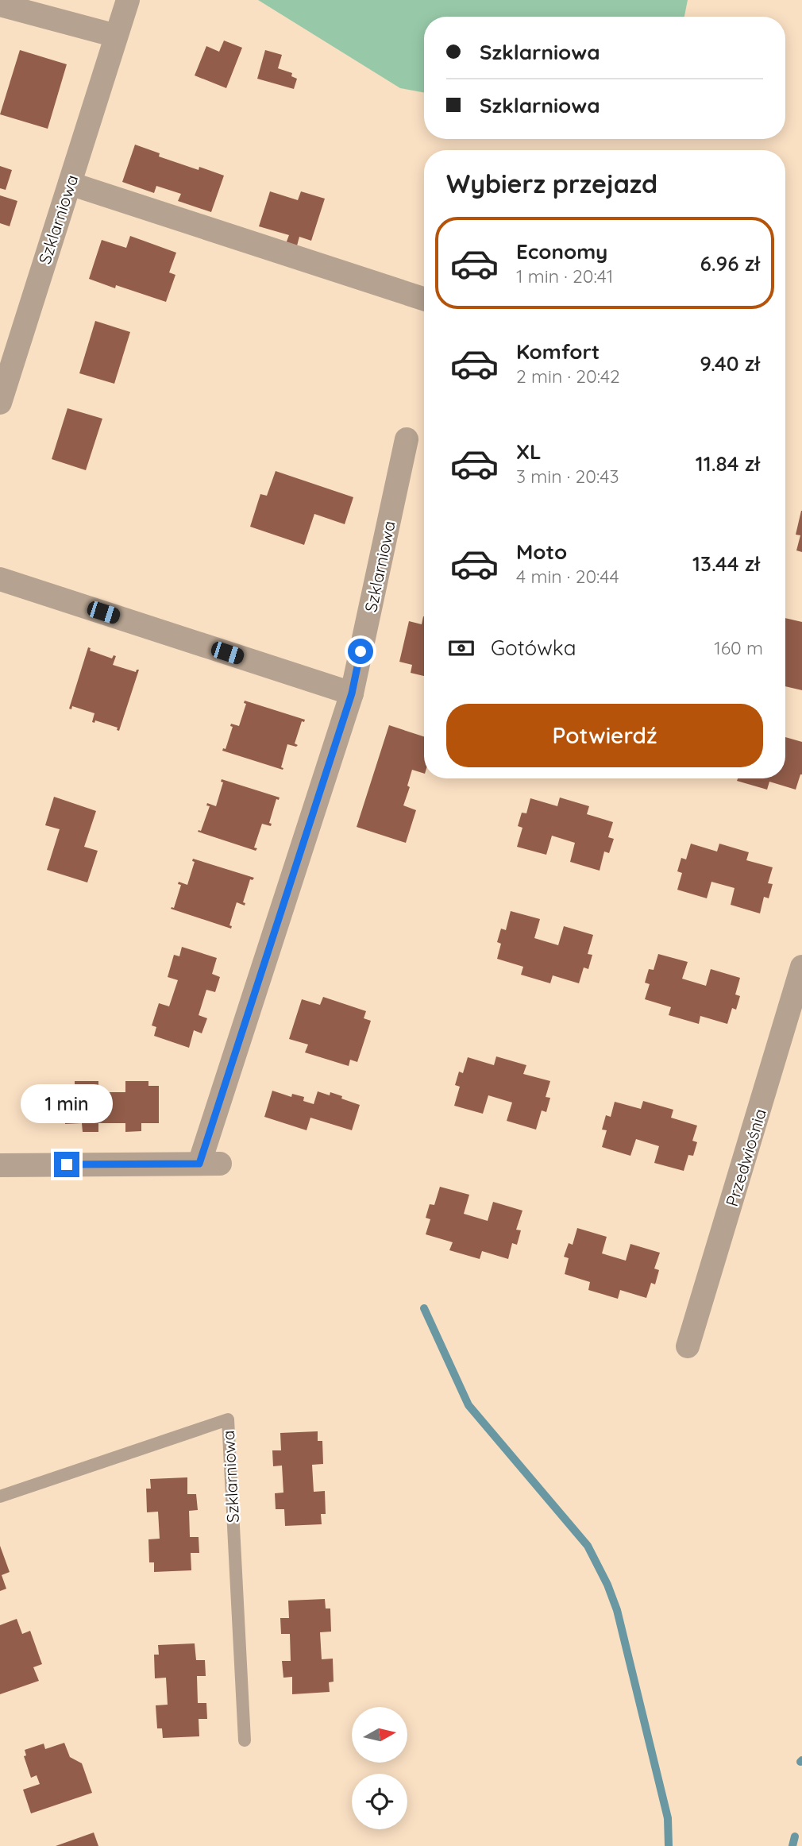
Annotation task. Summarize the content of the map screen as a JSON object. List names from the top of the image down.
{
  "streets": {
    "street": ["Szklarniowa", "Przedwiośnia"]
  },
  "north": "right",
  "page": {
    "banner": ["Szklarniowa", "Szklarniowa"],
    "heading": "Wybierz przejazd",
    "list": [
      {
        "name": "Economy",
        "note": "1 min · 20:41",
        "value": "6.96 zł"
      },
      {
        "name": "Komfort",
        "note": "2 min · 20:42",
        "value": "9.40 zł"
      },
      {
        "name": "XL",
        "note": "3 min · 20:43",
        "value": "11.84 zł"
      },
      {
        "name": "Moto",
        "note": "4 min · 20:44",
        "value": "13.44 zł"
      }
    ],
    "pay": ["Gotówka", "160 m"],
    "buttons": "Potwierdź",
    "bubble": "1 min"
  }
}
